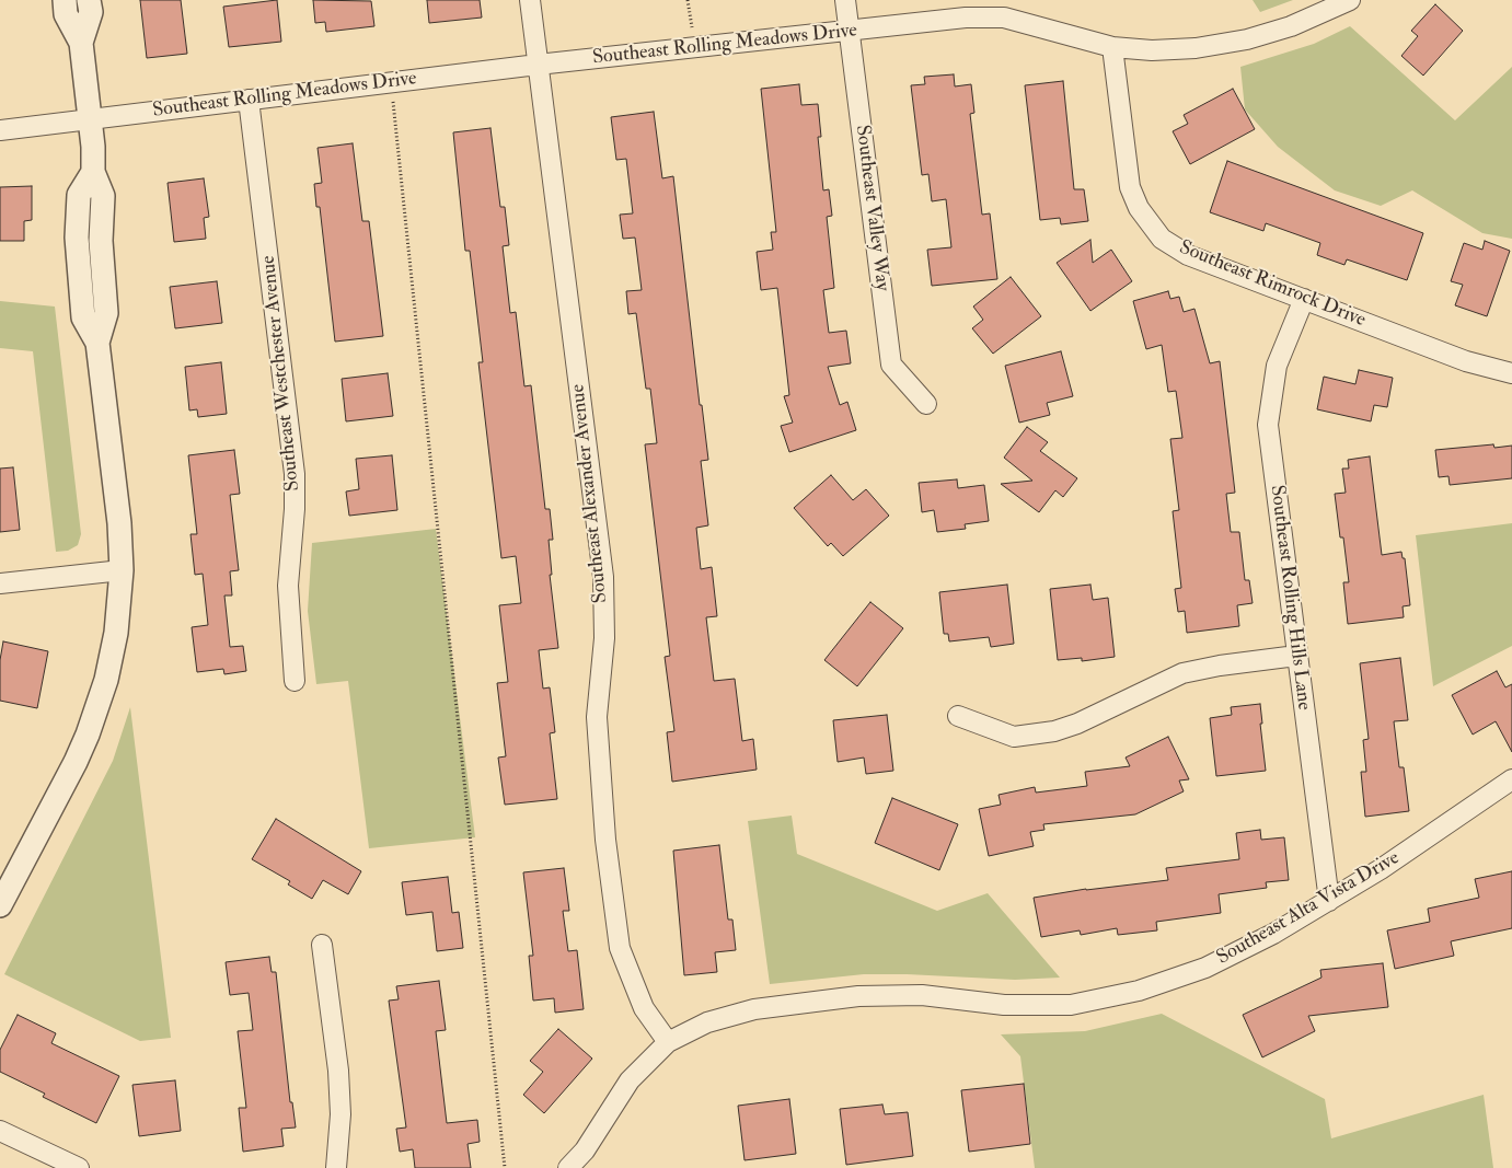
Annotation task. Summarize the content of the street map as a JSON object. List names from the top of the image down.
{
  "streets": {
    "street": [
      "Southeast Rolling Meadows Drive",
      "Southeast Valley Way",
      "Southeast Rimrock Drive",
      "Southeast Westchester Avenue",
      "Southeast Alexander Avenue",
      "Southeast Rolling Hills Lane",
      "Southeast Alta Vista Drive"
    ]
  },
  "crossings": [
    ["Southeast Rolling Meadows Drive", "Southeast Valley Way"],
    ["Southeast Rolling Meadows Drive", "Southeast Rimrock Drive"],
    ["Southeast Rolling Meadows Drive", "Southeast Westchester Avenue"],
    ["Southeast Rolling Meadows Drive", "Southeast Alexander Avenue"],
    ["Southeast Rimrock Drive", "Southeast Rolling Hills Lane"],
    ["Southeast Alexander Avenue", "Southeast Alta Vista Drive"],
    ["Southeast Rolling Hills Lane", "Southeast Alta Vista Drive"]
  ]
}
